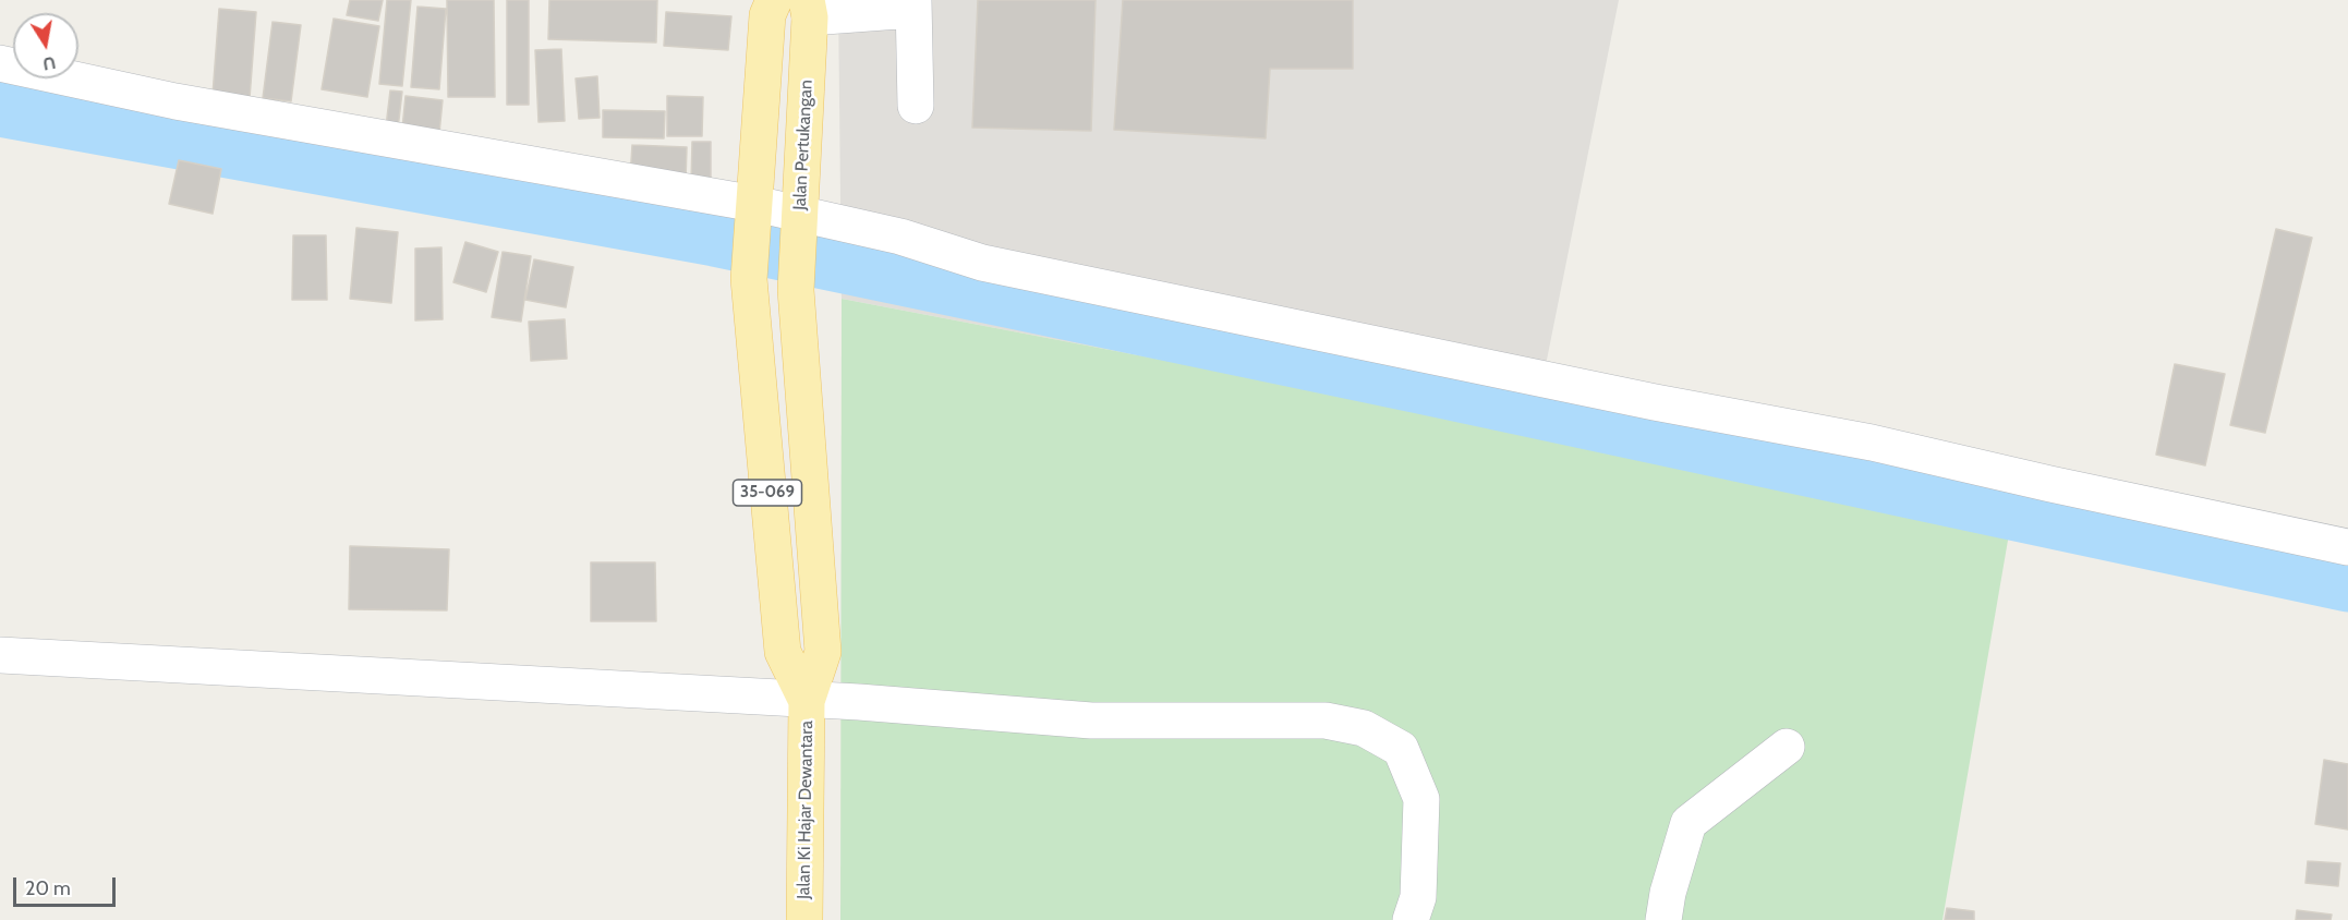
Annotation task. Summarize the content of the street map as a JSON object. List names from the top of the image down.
{
  "streets": {
    "main road": ["Jalan Pertukangan", "35-069", "Jalan Ki Hajar Dewantara"]
  },
  "crossings": [
    ["Jalan Pertukangan", "Jalan Ki Hajar Dewantara"],
    ["35-069", "Jalan Ki Hajar Dewantara"]
  ],
  "scale_bar": "20 m",
  "north": "bottom"
}
